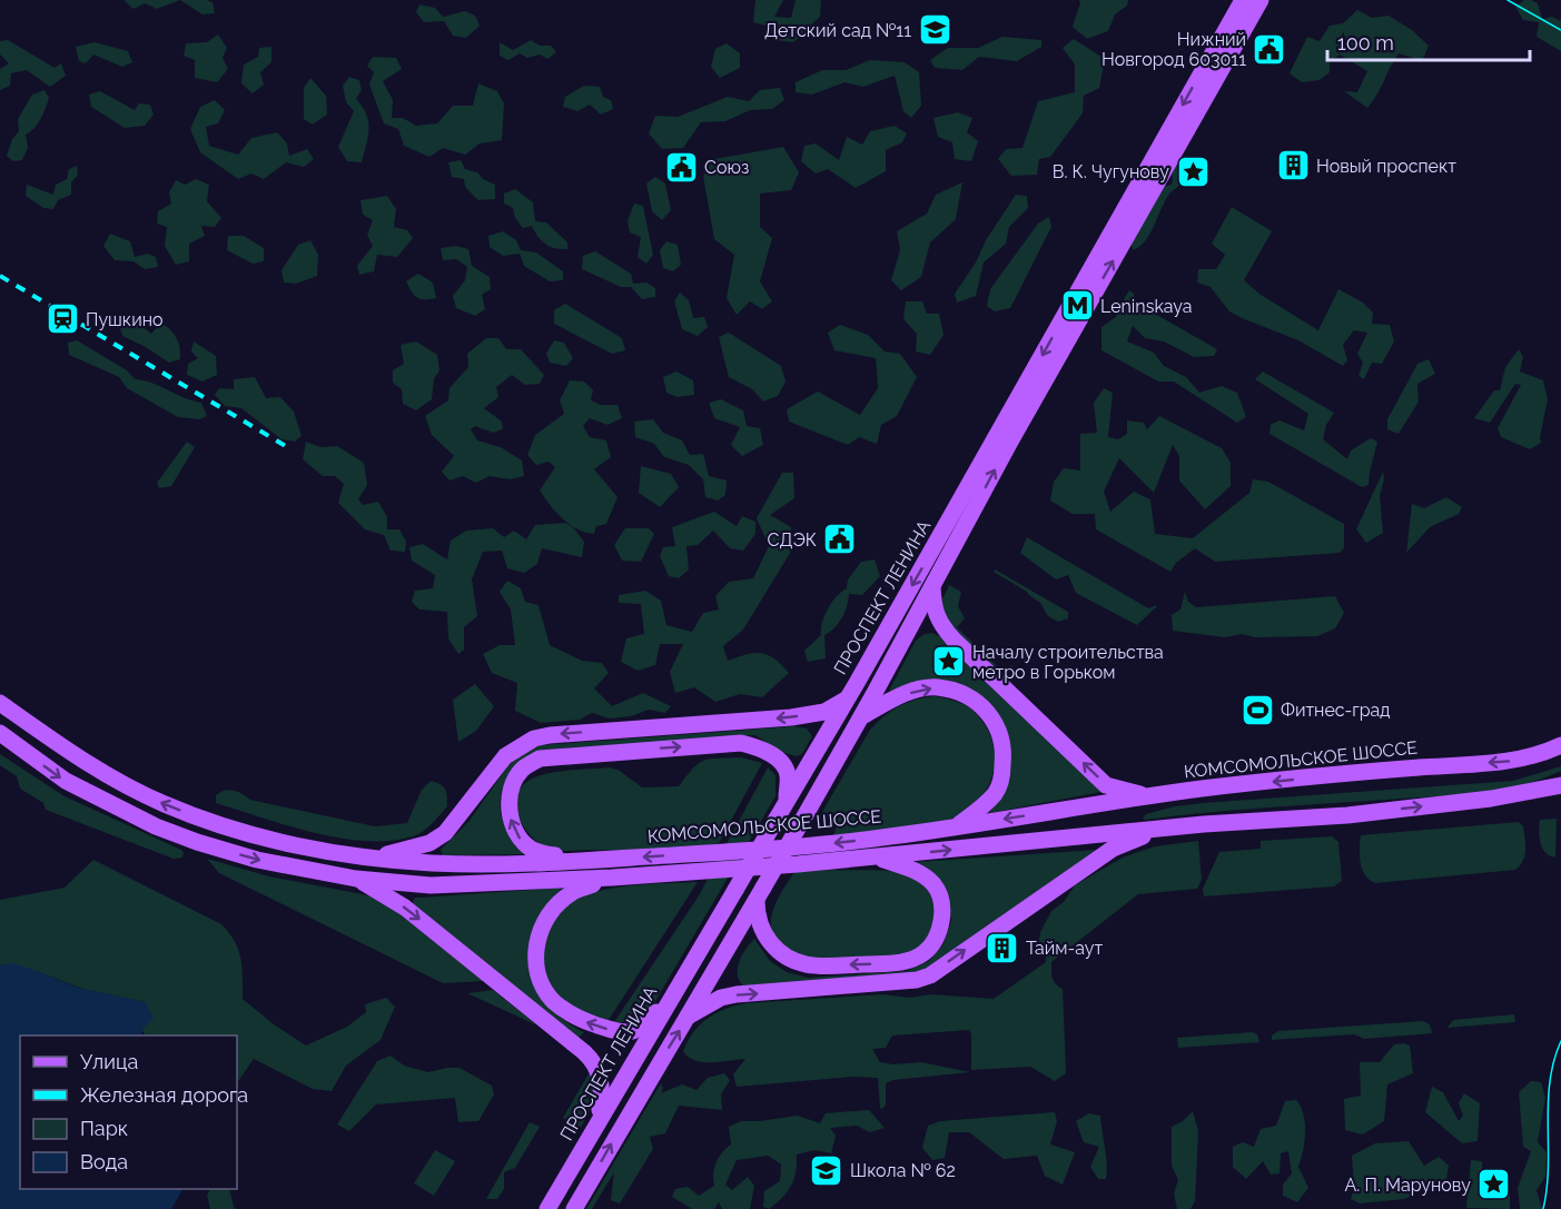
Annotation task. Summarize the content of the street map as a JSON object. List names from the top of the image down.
{
  "streets": {
    "main road": ["ПРОСПЕКТ ЛЕНИНА", "КОМСОМОЛЬСКОЕ ШОССЕ"]
  },
  "places": {
    "school or university": ["Детский сад №11", "Школа № 62"],
    "public building": ["Нижний Новгород 603011", "Союз", "СДЭК"],
    "building": ["Новый проспект", "Тайм-аут"],
    "place": ["В. К. Чугунову", "Началу строительства метро в Горьком", "А. П. Марунову"],
    "metro station": ["Leninskaya"],
    "station": ["Пушкино"],
    "sports": ["Фитнес-град"]
  },
  "legend": [
    "Улица",
    "Железная дорога",
    "Парк",
    "Вода"
  ],
  "scale_bar": "100 m"
}
